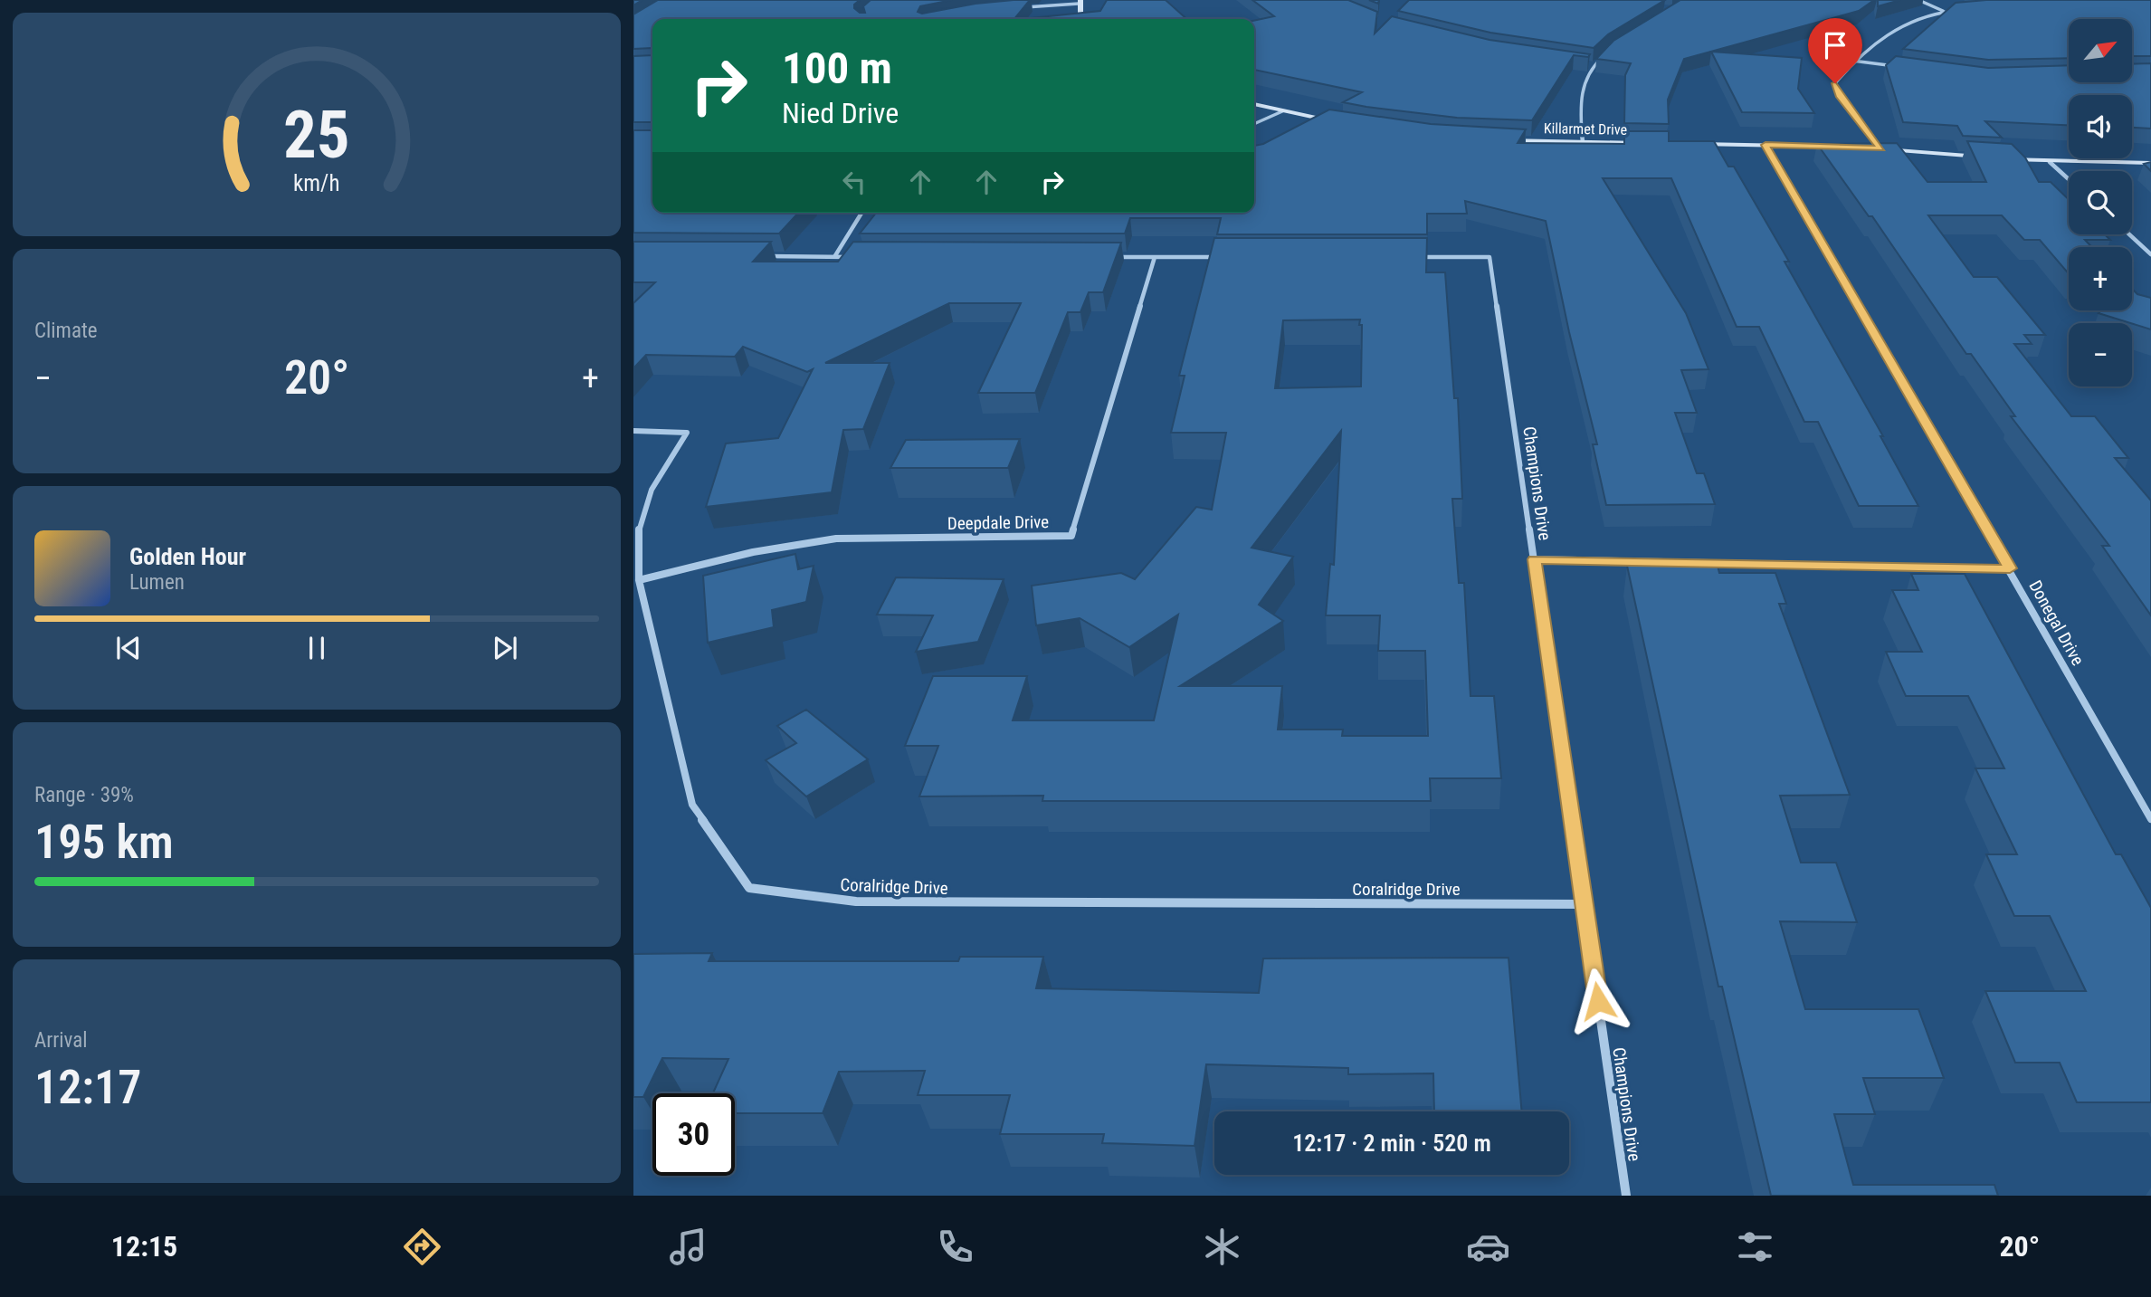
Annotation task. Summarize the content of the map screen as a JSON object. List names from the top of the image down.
{
  "streets": {
    "street": [
      "Killarmet Drive",
      "Champions Drive",
      "Deepdale Drive",
      "Donegal Drive",
      "Coralridge Drive"
    ]
  },
  "crossings": [
    ["Champions Drive", "Coralridge Drive"],
    ["Deepdale Drive", "Coralridge Drive"]
  ],
  "north": "top right",
  "page": {
    "map_buttons": ["+", "−"],
    "turn": ["100 m", "Nied Drive"],
    "tile": [
      "Climate",
      ["Range · 39%", "195 km"],
      ["Arrival", "12:17"]
    ],
    "heat": ["−", "20°", "+"],
    "song": ["Golden Hour", "Lumen"],
    "limit": "30",
    "trip": "12:17 · 2 min · 520 m",
    "tabs": ["12:15", "20°"],
    "gauge": ["25", "km/h"]
  }
}
